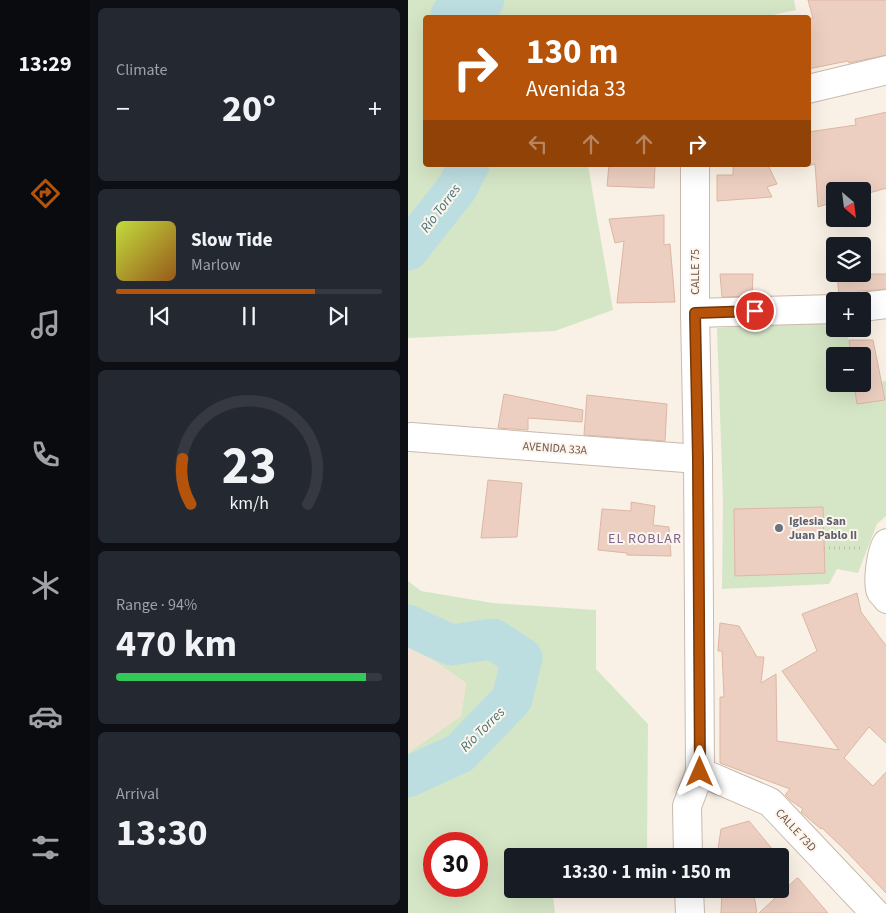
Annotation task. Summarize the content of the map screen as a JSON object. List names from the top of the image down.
{
  "streets": {
    "street": ["CALLE 75", "AVENIDA 33A", "CALLE 73D"]
  },
  "crossings": [
    ["CALLE 75", "AVENIDA 33A"],
    ["CALLE 75", "CALLE 73D"]
  ],
  "districts": ["EL ROBLAR"],
  "water": ["Río Torres"],
  "places": ["Iglesia San Juan Pablo II"],
  "north": "bottom right",
  "page": {
    "tabs": "13:29",
    "tile": [
      "Climate",
      ["Range · 94%", "470 km"],
      ["Arrival", "13:30"]
    ],
    "turn": ["130 m", "Avenida 33"],
    "heat": ["−", "20°", "+"],
    "map_buttons": ["+", "−"],
    "song": ["Slow Tide", "Marlow"],
    "limit": "30",
    "trip": "13:30 · 1 min · 150 m",
    "gauge": ["23", "km/h"]
  }
}
